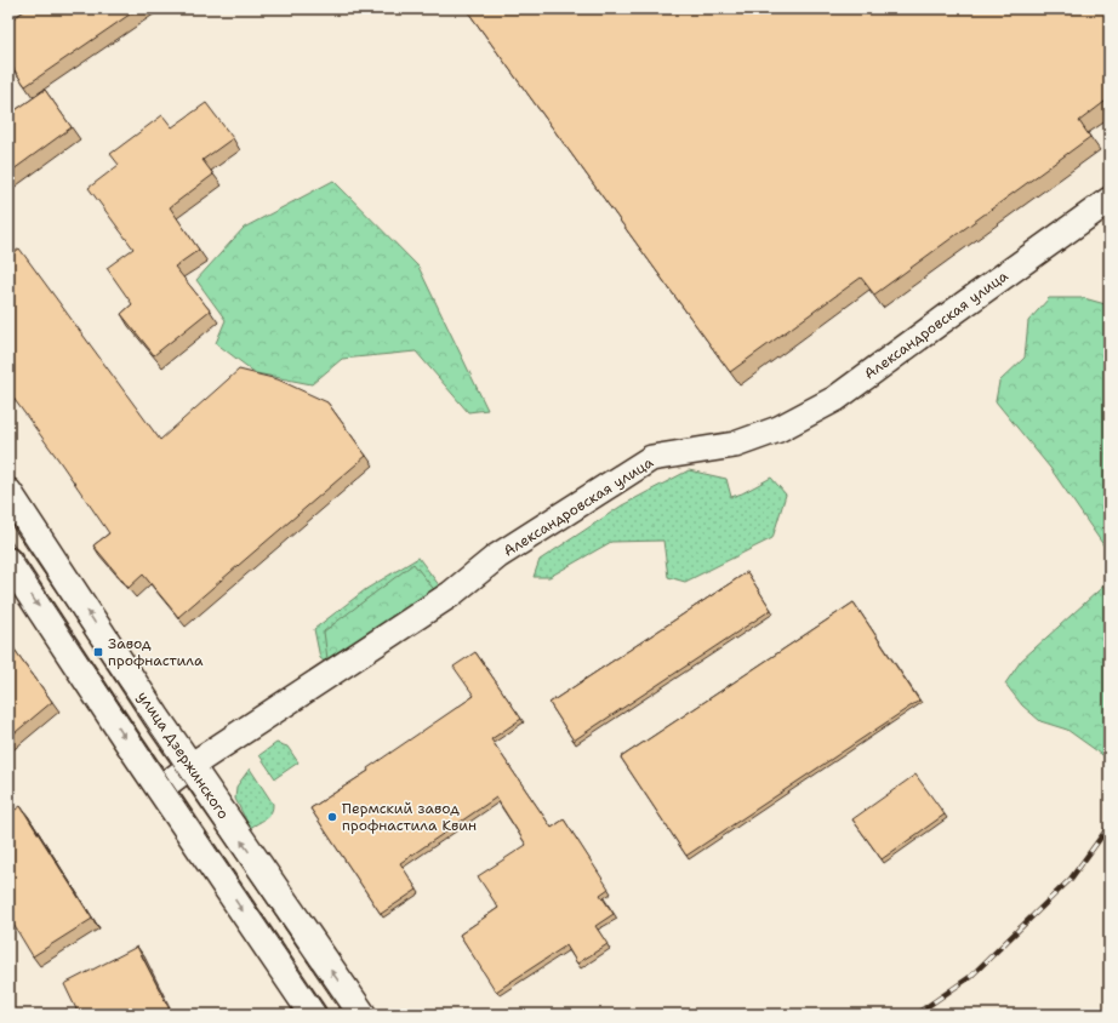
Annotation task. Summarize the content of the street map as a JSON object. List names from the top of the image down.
{
  "streets": {
    "main road": ["улица Дзержинского"],
    "street": ["Александровская улица"]
  },
  "crossings": [
    ["Александровская улица", "улица Дзержинского"]
  ],
  "places": {
    "transit": ["Завод профнастила"],
    "other": ["Пермский завод профнастила Квин"]
  }
}
